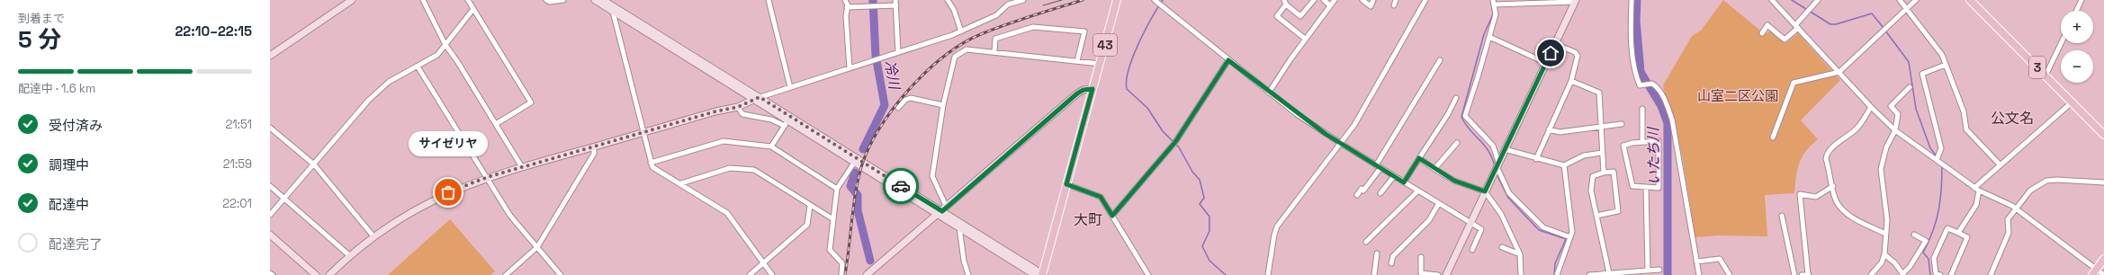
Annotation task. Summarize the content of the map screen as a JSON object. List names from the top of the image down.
{
  "streets": {
    "main road": ["43", "3"]
  },
  "districts": ["公文名", "大町"],
  "water": ["冷川", "いたち川"],
  "parks": ["山室二区公園"],
  "places": ["サイゼリヤ"],
  "page": {
    "heading": ["5 分", "到着まで", "22:10–22:15"],
    "map_buttons": ["+", "−"],
    "bar": "配達中 · 1.6 km",
    "list": [
      ["受付済み", "21:51"],
      ["調理中", "21:59"],
      ["配達中", "22:01"],
      "配達完了"
    ],
    "bubble": "サイゼリヤ"
  }
}
